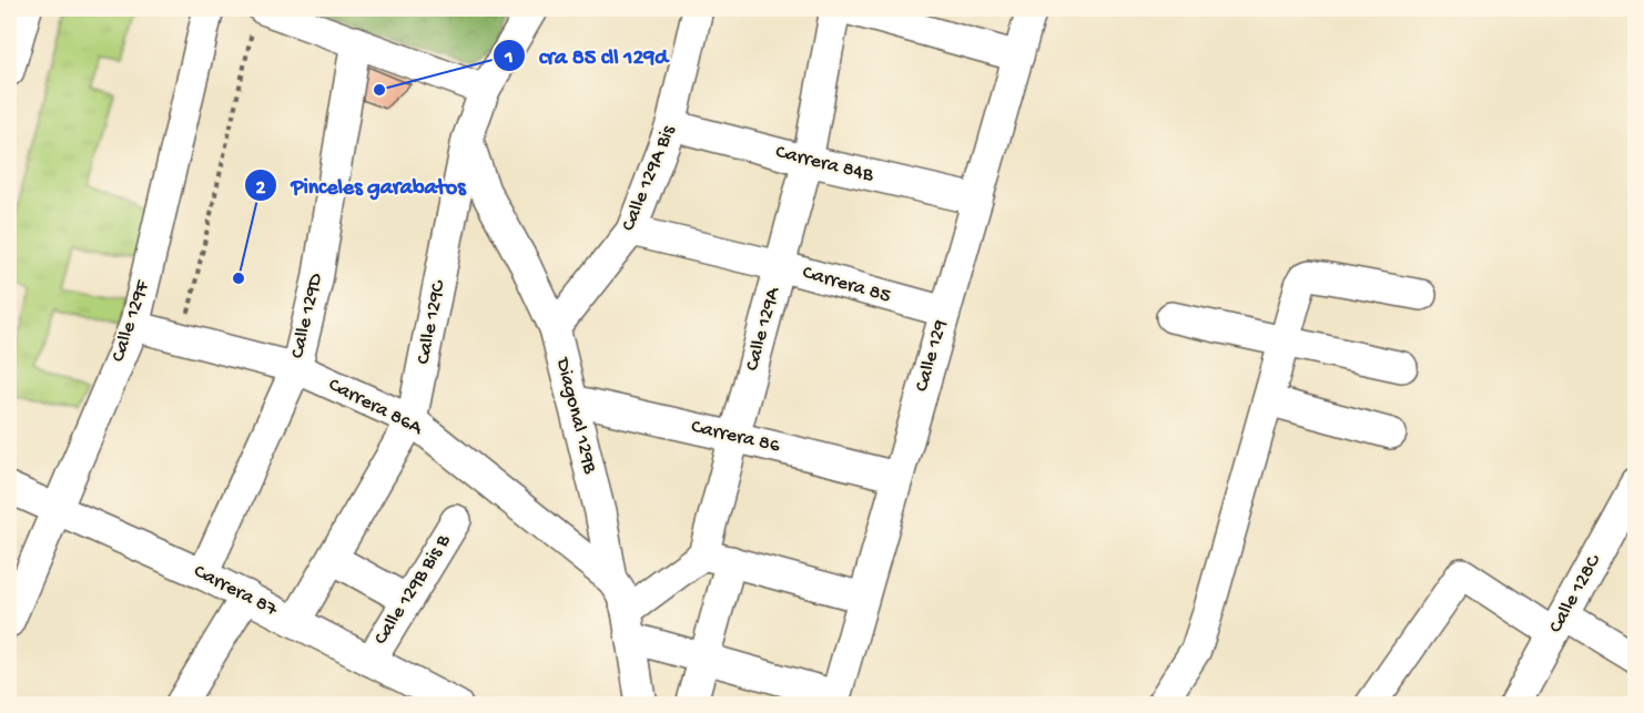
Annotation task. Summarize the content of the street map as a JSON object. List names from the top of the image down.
{
  "streets": {
    "street": [
      "Carrera 84B",
      "Calle 129A Bis",
      "Carrera 85",
      "Calle 129D",
      "Calle 129F",
      "Calle 129C",
      "Calle 129A",
      "Calle 129",
      "Carrera 86A",
      "Diagonal 129B",
      "Carrera 86",
      "Calle 129B Bis B",
      "Carrera 87",
      "Calle 128C"
    ]
  },
  "crossings": [
    ["Carrera 84B", "Calle 129A Bis"],
    ["Carrera 84B", "Calle 129A"],
    ["Carrera 84B", "Calle 129"],
    ["Calle 129A Bis", "Carrera 85"],
    ["Calle 129A Bis", "Diagonal 129B"],
    ["Carrera 85", "Calle 129A"],
    ["Carrera 85", "Calle 129"],
    ["Calle 129D", "Carrera 86A"],
    ["Calle 129D", "Carrera 87"],
    ["Calle 129F", "Carrera 86A"],
    ["Calle 129F", "Carrera 87"],
    ["Calle 129C", "Carrera 86A"],
    ["Calle 129C", "Diagonal 129B"],
    ["Calle 129C", "Carrera 87"],
    ["Calle 129A", "Carrera 86"],
    ["Calle 129", "Carrera 86"],
    ["Carrera 86A", "Diagonal 129B"],
    ["Diagonal 129B", "Carrera 86"],
    ["Calle 129B Bis B", "Carrera 87"]
  ],
  "places": ["cra 85 cll 129d", "Pinceles garabatos"]
}
